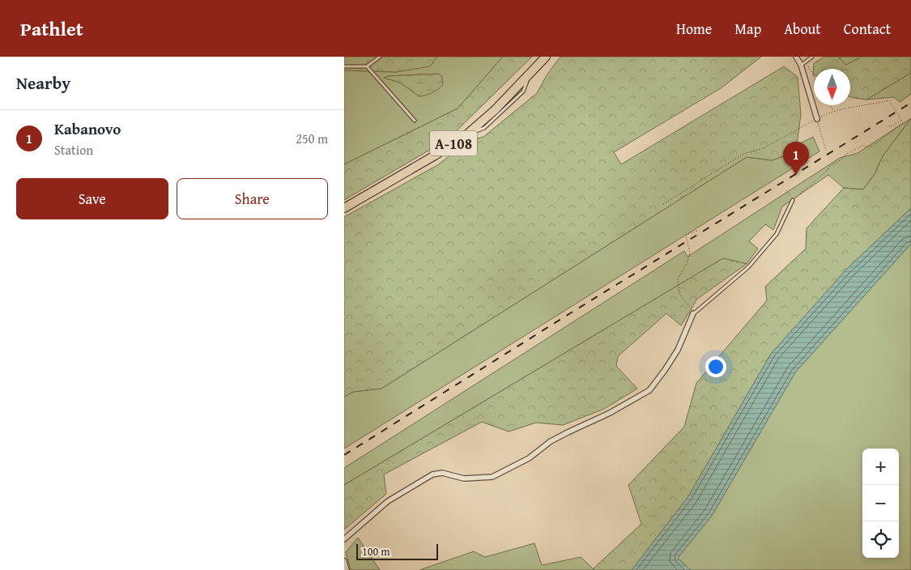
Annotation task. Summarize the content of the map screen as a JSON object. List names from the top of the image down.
{
  "streets": {
    "highway": ["А-108"]
  },
  "scale_bar": "100 m",
  "north": "bottom",
  "page": {
    "header": "Pathlet",
    "nav": [
      "Home",
      "Map",
      "About",
      "Contact"
    ],
    "heading": "Nearby",
    "list": [
      {
        "mark": "1",
        "name": "Kabanovo",
        "note": "Station",
        "value": "250 m"
      }
    ],
    "pins": "1",
    "buttons": ["Save", "Share"],
    "map_buttons": ["+", "−"],
    "scale": "100 m"
  }
}
